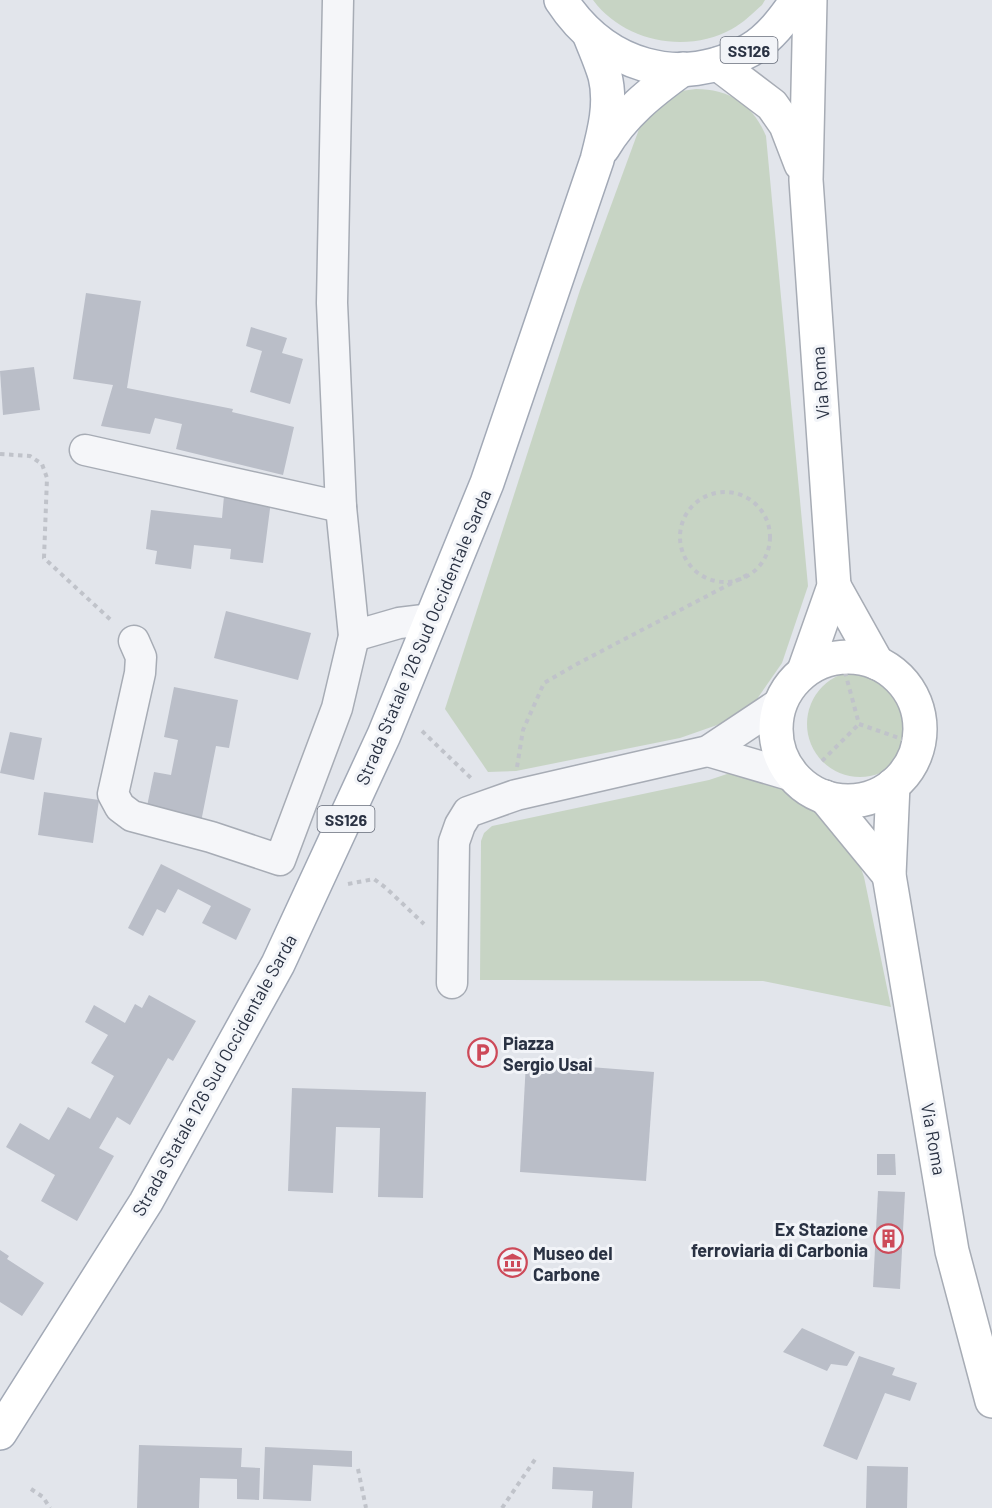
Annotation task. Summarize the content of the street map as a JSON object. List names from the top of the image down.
{
  "streets": {
    "main road": ["SS126", "Via Roma", "Strada Statale 126 Sud Occidentale Sarda"]
  },
  "crossings": [
    ["SS126", "Via Roma"],
    ["SS126", "Strada Statale 126 Sud Occidentale Sarda"]
  ],
  "places": {
    "parking": ["Piazza Sergio Usai"],
    "building": ["Ex Stazione ferroviaria di Carbonia"],
    "museum": ["Museo del Carbone"]
  }
}
